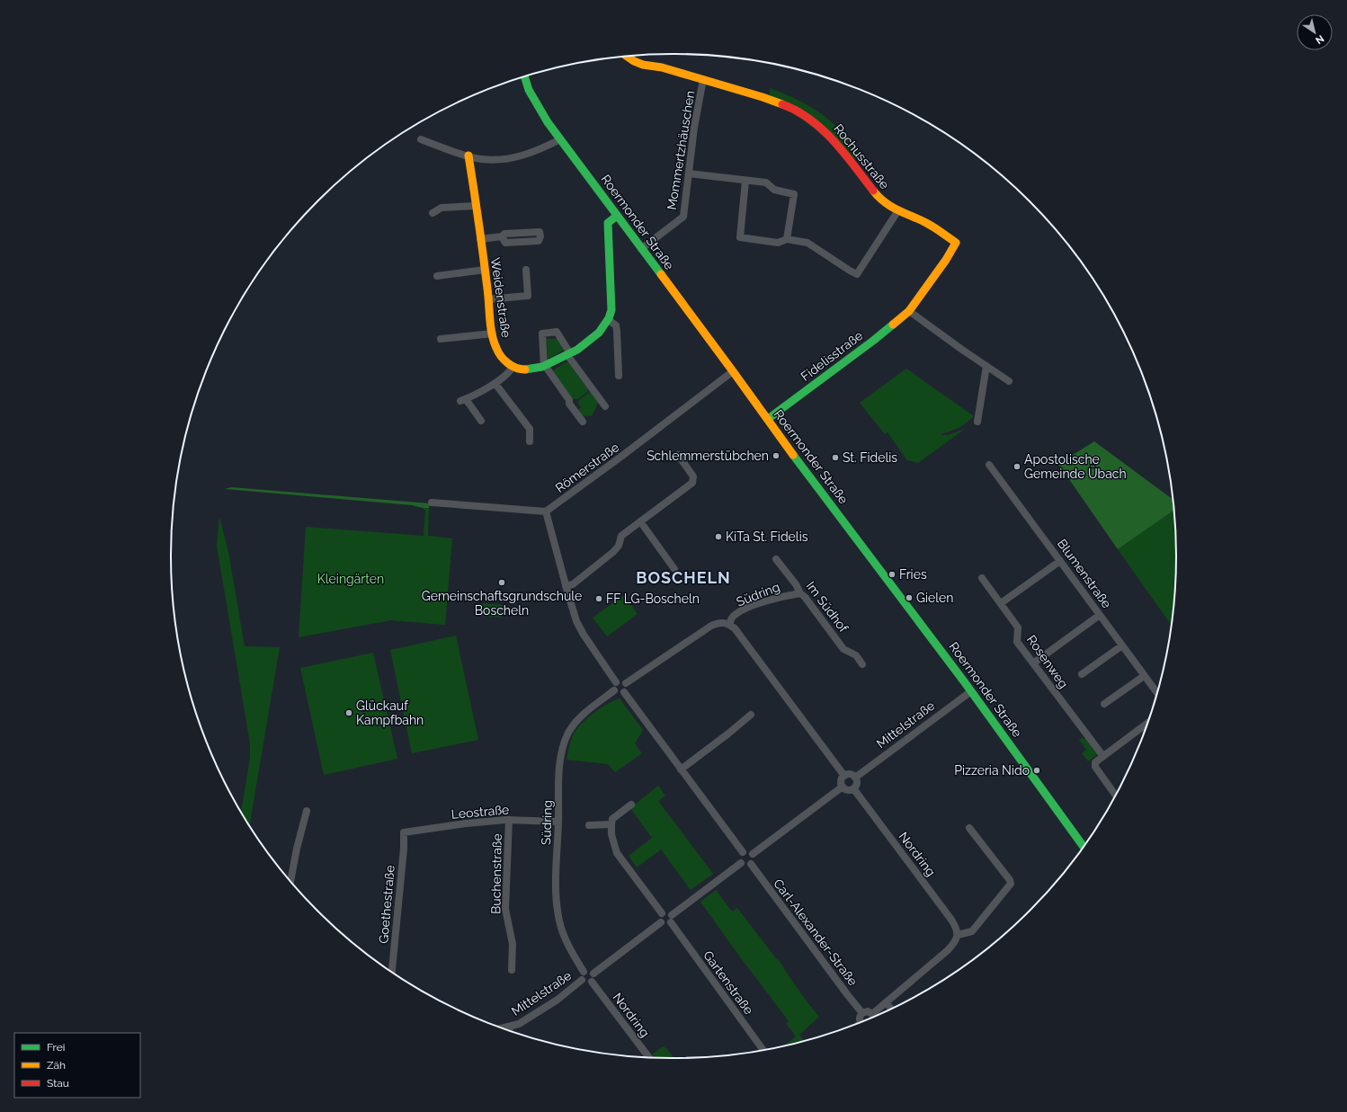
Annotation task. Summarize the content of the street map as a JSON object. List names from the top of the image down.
{
  "streets": {
    "street": [
      "Mommertzhäuschen",
      "Rochusstraße",
      "Roermonder Straße",
      "Weidenstraße",
      "Fidelisstraße",
      "Römerstraße",
      "Blumenstraße",
      "Südring",
      "Im Südhof",
      "Rosenweg",
      "Mittelstraße",
      "Leostraße",
      "Nordring",
      "Buchenstraße",
      "Goethestraße",
      "Carl-Alexander-Straße",
      "Gartenstraße"
    ]
  },
  "crossings": [
    ["Mommertzhäuschen", "Rochusstraße"],
    ["Mommertzhäuschen", "Roermonder Straße"],
    ["Rochusstraße", "Fidelisstraße"],
    ["Roermonder Straße", "Fidelisstraße"],
    ["Roermonder Straße", "Römerstraße"],
    ["Roermonder Straße", "Mittelstraße"],
    ["Südring", "Im Südhof"],
    ["Südring", "Mittelstraße"],
    ["Südring", "Leostraße"],
    ["Südring", "Nordring"],
    ["Mittelstraße", "Nordring"],
    ["Leostraße", "Buchenstraße"],
    ["Leostraße", "Goethestraße"]
  ],
  "districts": ["BOSCHELN"],
  "parks": ["Kleingärten"],
  "places": [
    "Schlemmerstübchen",
    "St. Fidelis",
    "Apostolische Gemeinde Übach",
    "KiTa St. Fidelis",
    "Fries",
    "Gemeinschaftsgrundschule Boscheln",
    "Gielen",
    "FF LG-Boscheln",
    "Glückauf Kampfbahn",
    "Pizzeria Nido"
  ],
  "legend": ["Frei", "Zäh", "Stau"],
  "north": "bottom right"
}
